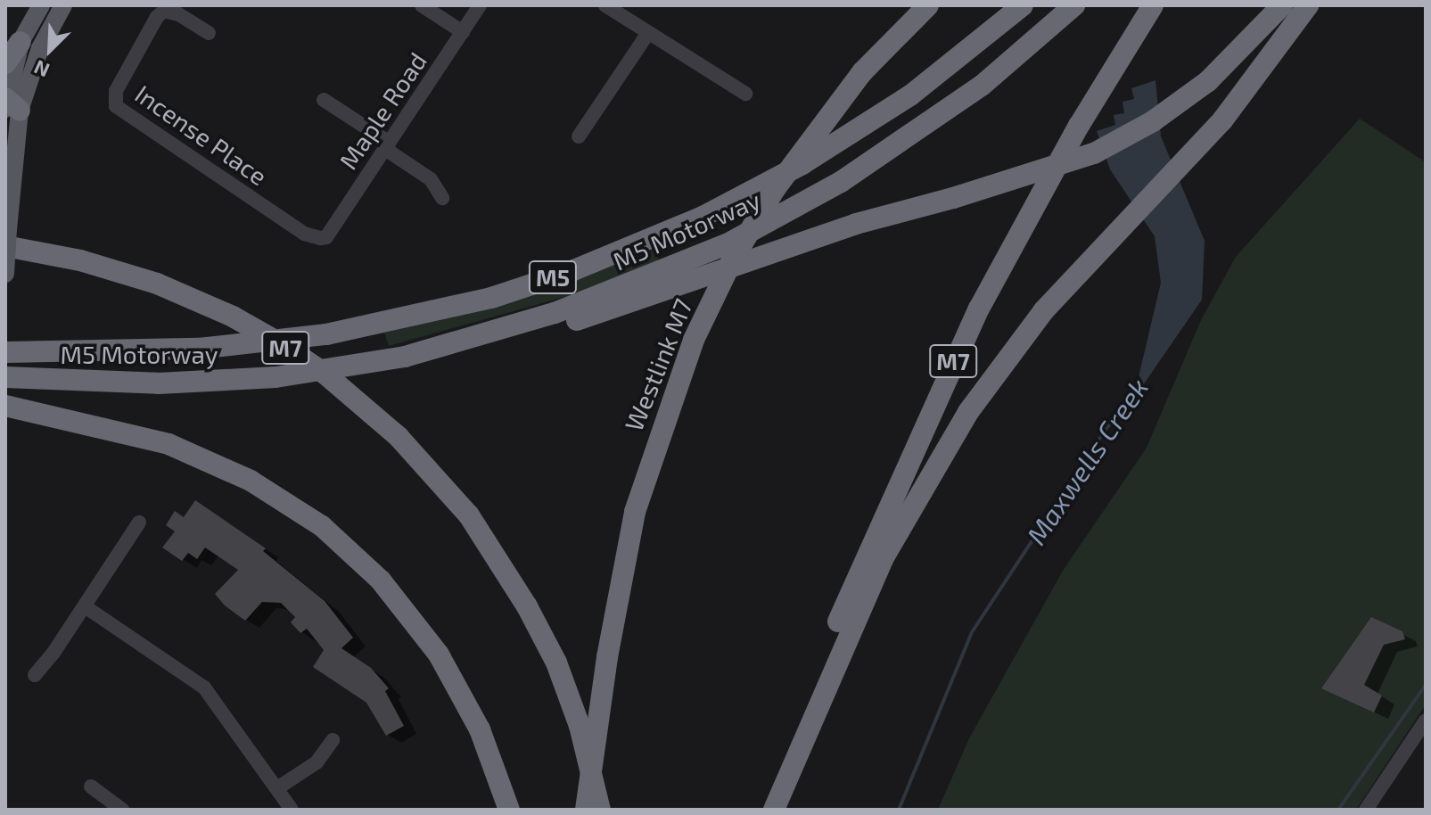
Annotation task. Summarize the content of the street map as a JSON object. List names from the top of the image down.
{
  "streets": {
    "highway": [
      "M5 Motorway",
      "M5",
      "M7",
      "Westlink M7"
    ],
    "street": ["Maple Road", "Incense Place"]
  },
  "crossings": [
    ["Maple Road", "Incense Place"]
  ],
  "water": ["Maxwells Creek"],
  "north": "bottom left"
}
